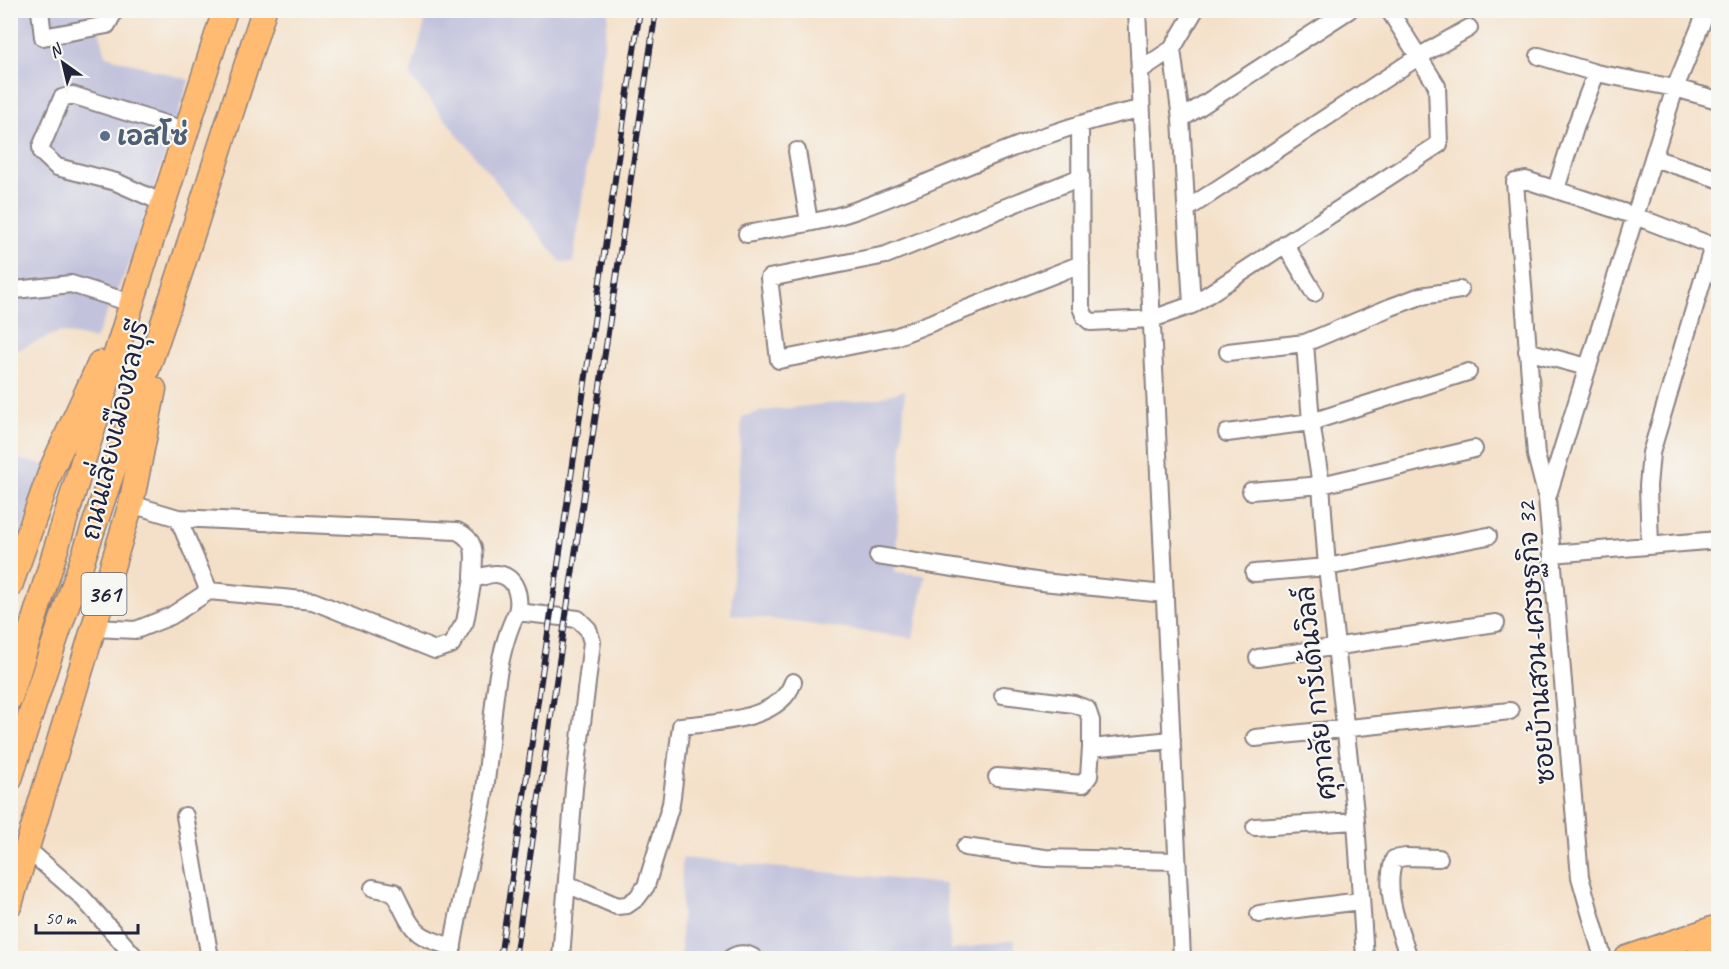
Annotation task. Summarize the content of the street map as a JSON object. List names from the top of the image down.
{
  "streets": {
    "highway": ["ถนนเลี่ยงเมืองชลบุรี", "361"],
    "street": ["ซอยบ้านสวน-เศรษฐกิจ 32", "ศุภาลัย การ์เด้นวิลล์"]
  },
  "places": ["เอสโซ่"],
  "scale_bar": "50 m",
  "north": "top left"
}
